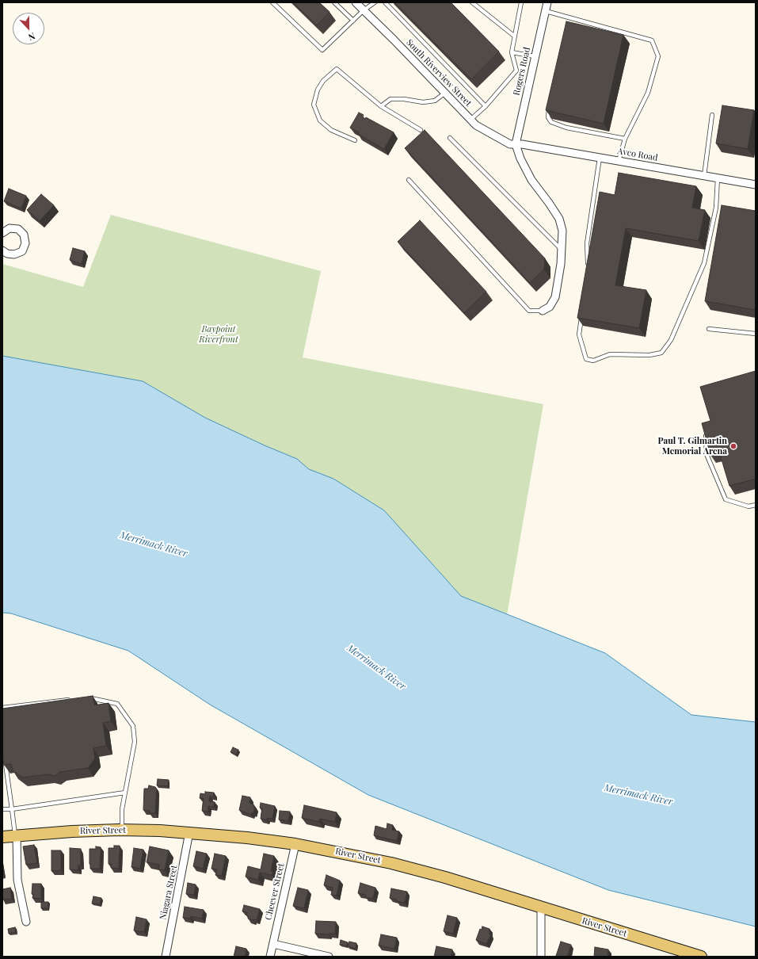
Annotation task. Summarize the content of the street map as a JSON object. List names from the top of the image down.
{
  "streets": {
    "main road": ["River Street"],
    "street": [
      "Rogers Road",
      "South Riverview Street",
      "Avco Road",
      "Cheever Street",
      "Niagara Street"
    ]
  },
  "crossings": [
    ["Rogers Road", "South Riverview Street"],
    ["Rogers Road", "Avco Road"],
    ["South Riverview Street", "Avco Road"],
    ["River Street", "Cheever Street"],
    ["River Street", "Niagara Street"]
  ],
  "water": ["Merrimack River"],
  "parks": ["Baypoint Riverfront"],
  "places": ["Paul T. Gilmartin Memorial Arena"],
  "north": "bottom"
}
